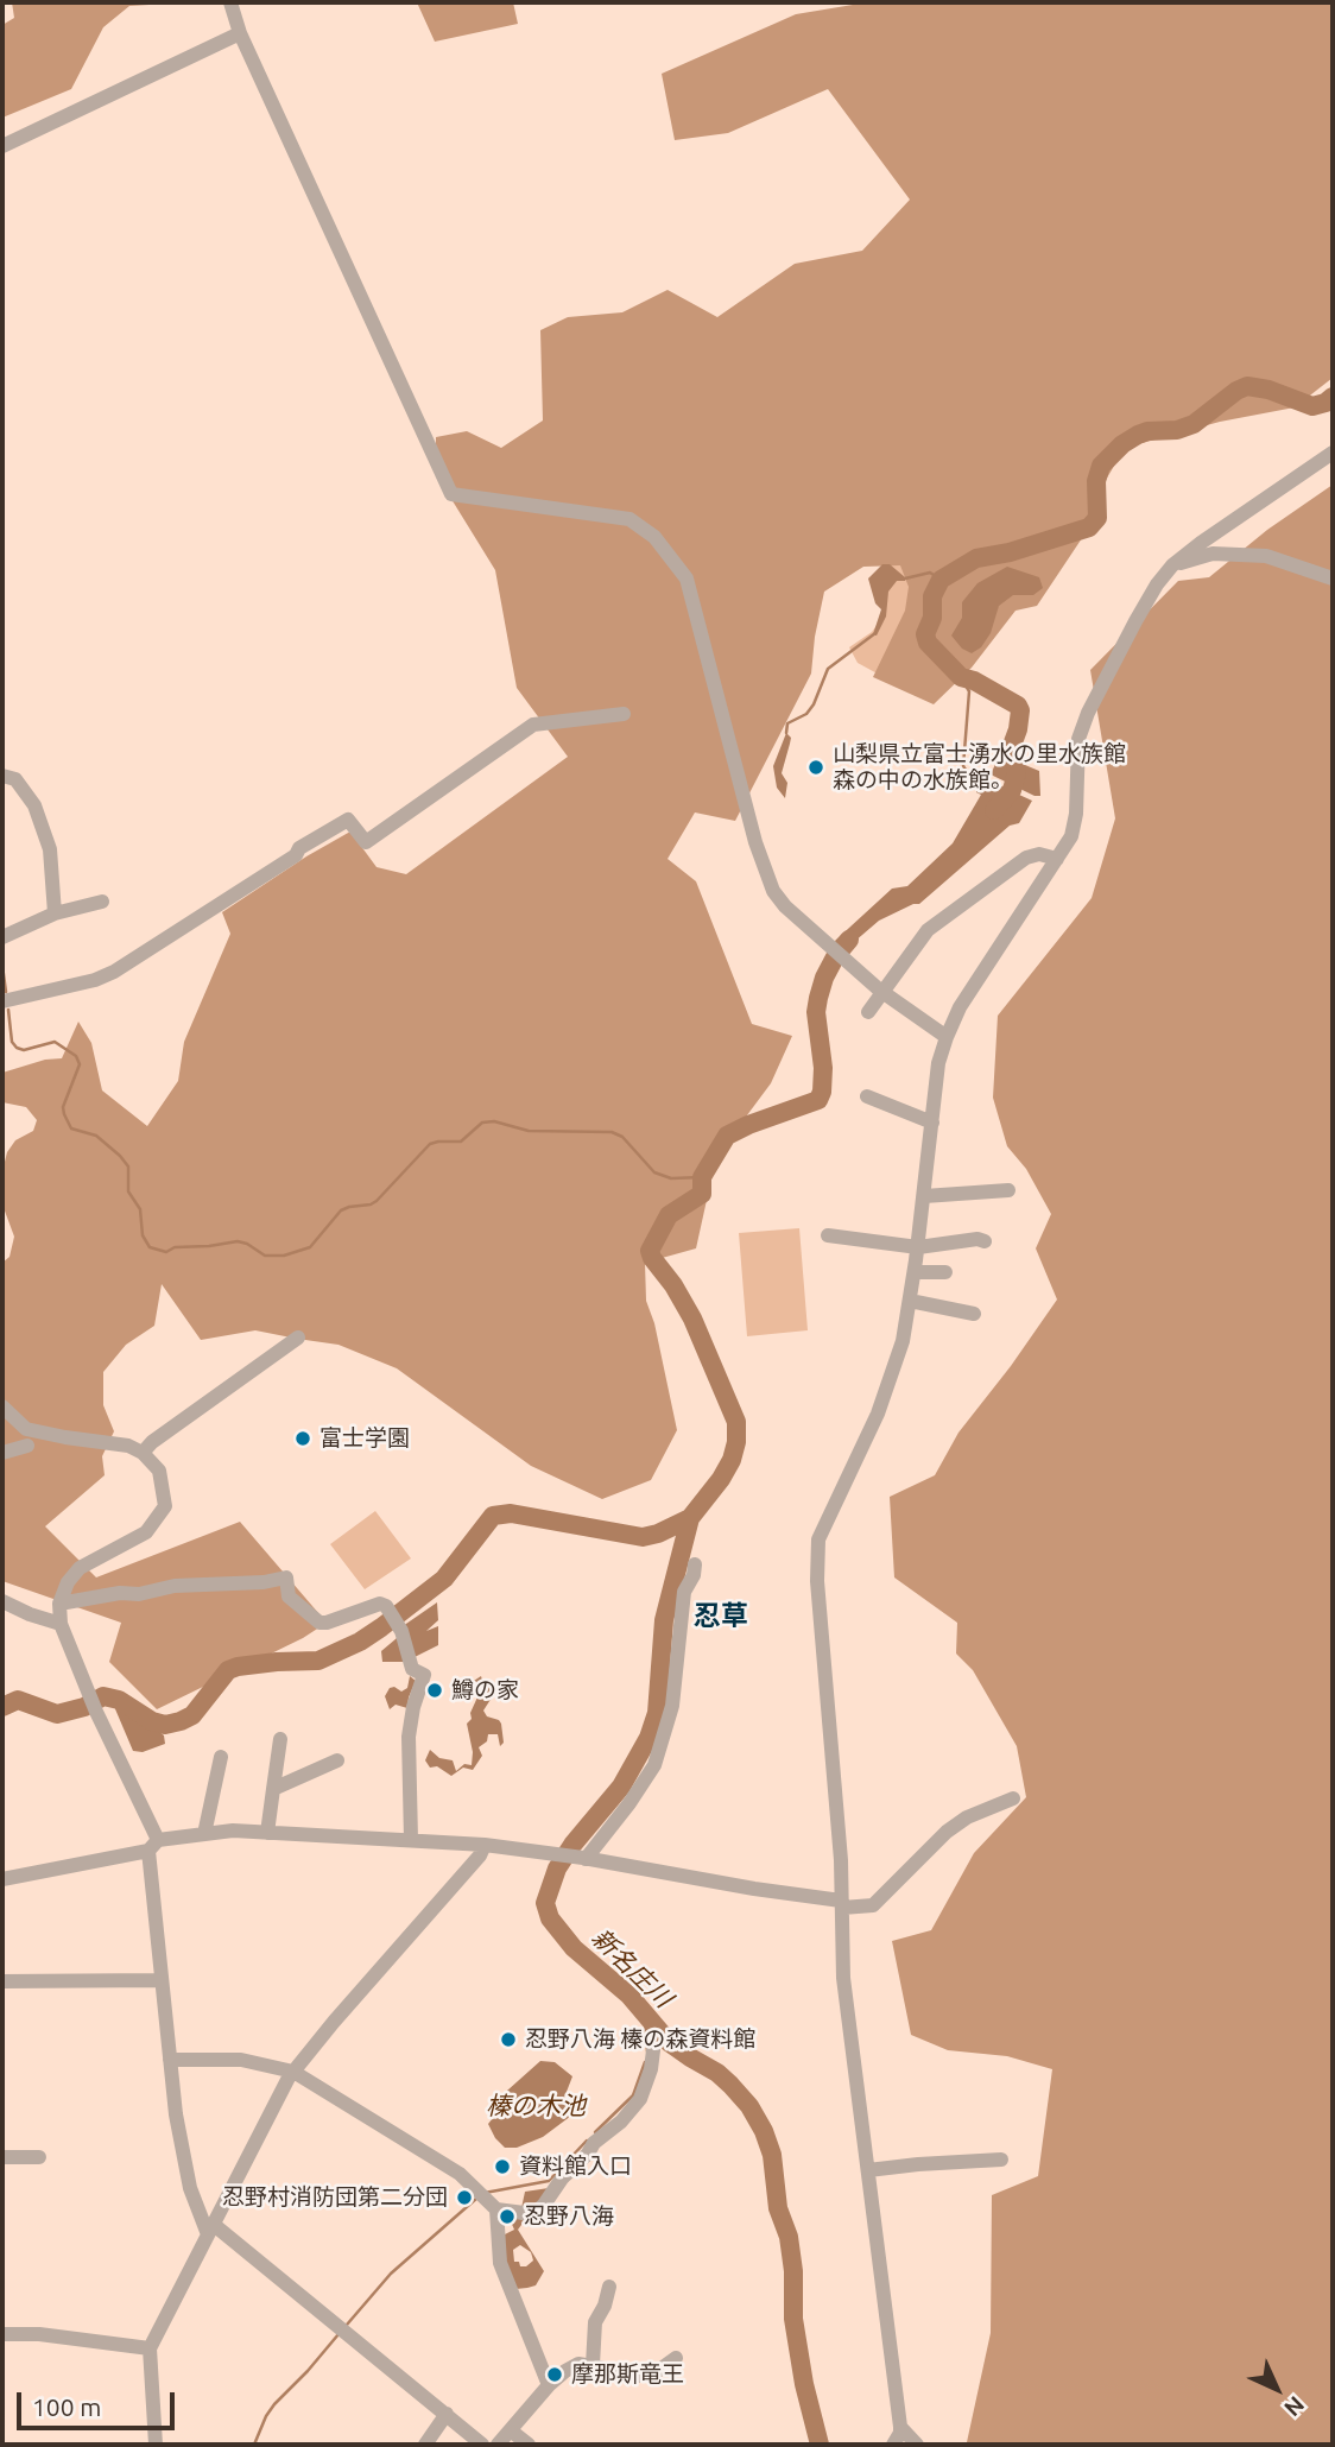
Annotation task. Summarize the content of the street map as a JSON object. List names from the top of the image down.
{
  "districts": ["忍草"],
  "water": ["新名庄川", "榛の木池"],
  "places": [
    "山梨県立富士湧水の里水族館 森の中の水族館。",
    "富士学園",
    "鱒の家",
    "忍野八海 榛の森資料館",
    "資料館入口",
    "忍野村消防団第二分団",
    "忍野八海",
    "摩那斯竜王"
  ],
  "scale_bar": "100 m",
  "north": "bottom right"
}
